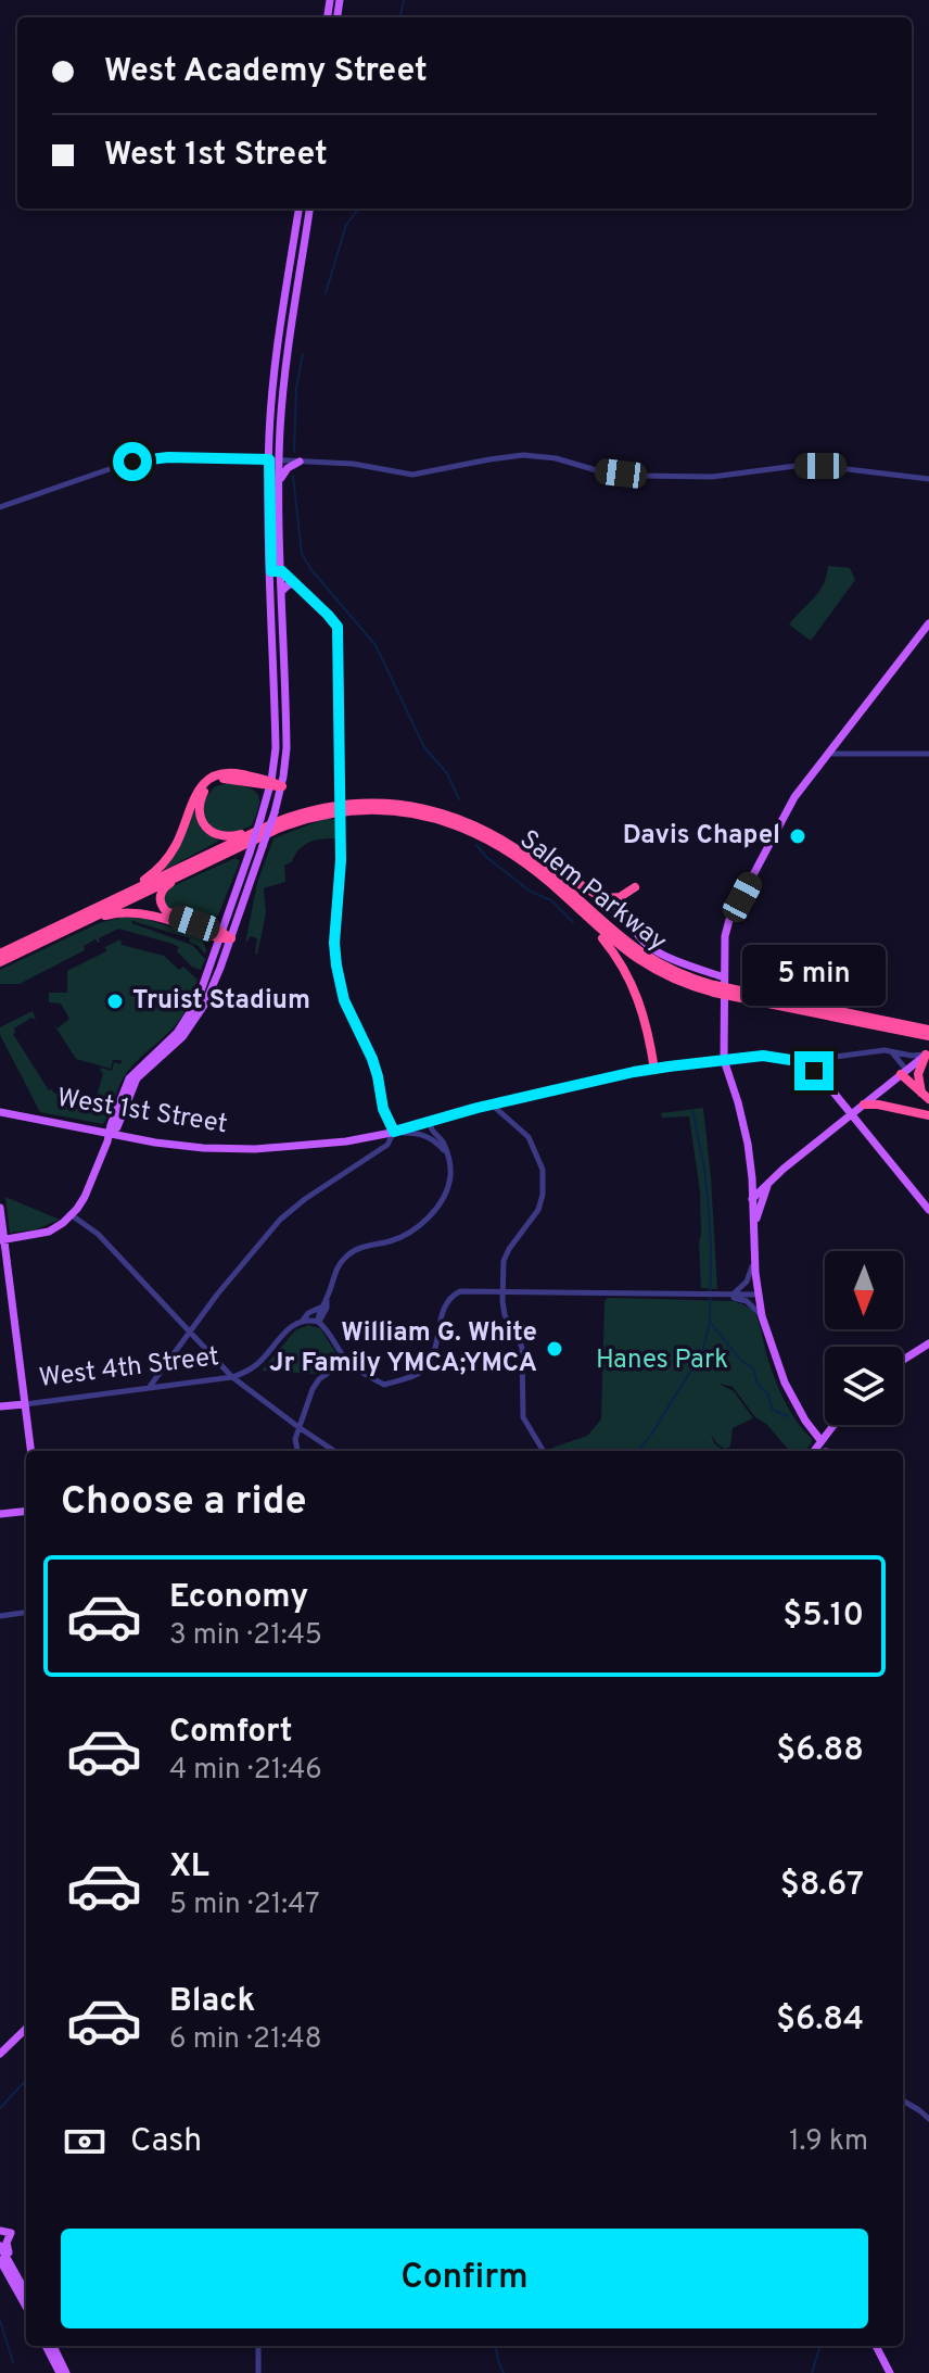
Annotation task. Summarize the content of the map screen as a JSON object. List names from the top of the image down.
{
  "streets": {
    "highway": ["Salem Parkway"],
    "main road": ["West 1st Street", "West 4th Street"]
  },
  "parks": ["Hanes Park"],
  "places": ["Davis Chapel", "Truist Stadium", "William G. White Jr Family YMCA;YMCA"],
  "north": "bottom",
  "page": {
    "banner": ["West Academy Street", "West 1st Street"],
    "bubble": "5 min",
    "heading": "Choose a ride",
    "list": [
      {
        "name": "Economy",
        "note": "3 min · 21:45",
        "value": "$5.10"
      },
      {
        "name": "Comfort",
        "note": "4 min · 21:46",
        "value": "$6.88"
      },
      {
        "name": "XL",
        "note": "5 min · 21:47",
        "value": "$8.67"
      },
      {
        "name": "Black",
        "note": "6 min · 21:48",
        "value": "$6.84"
      }
    ],
    "pay": ["Cash", "1.9 km"],
    "buttons": "Confirm"
  }
}
